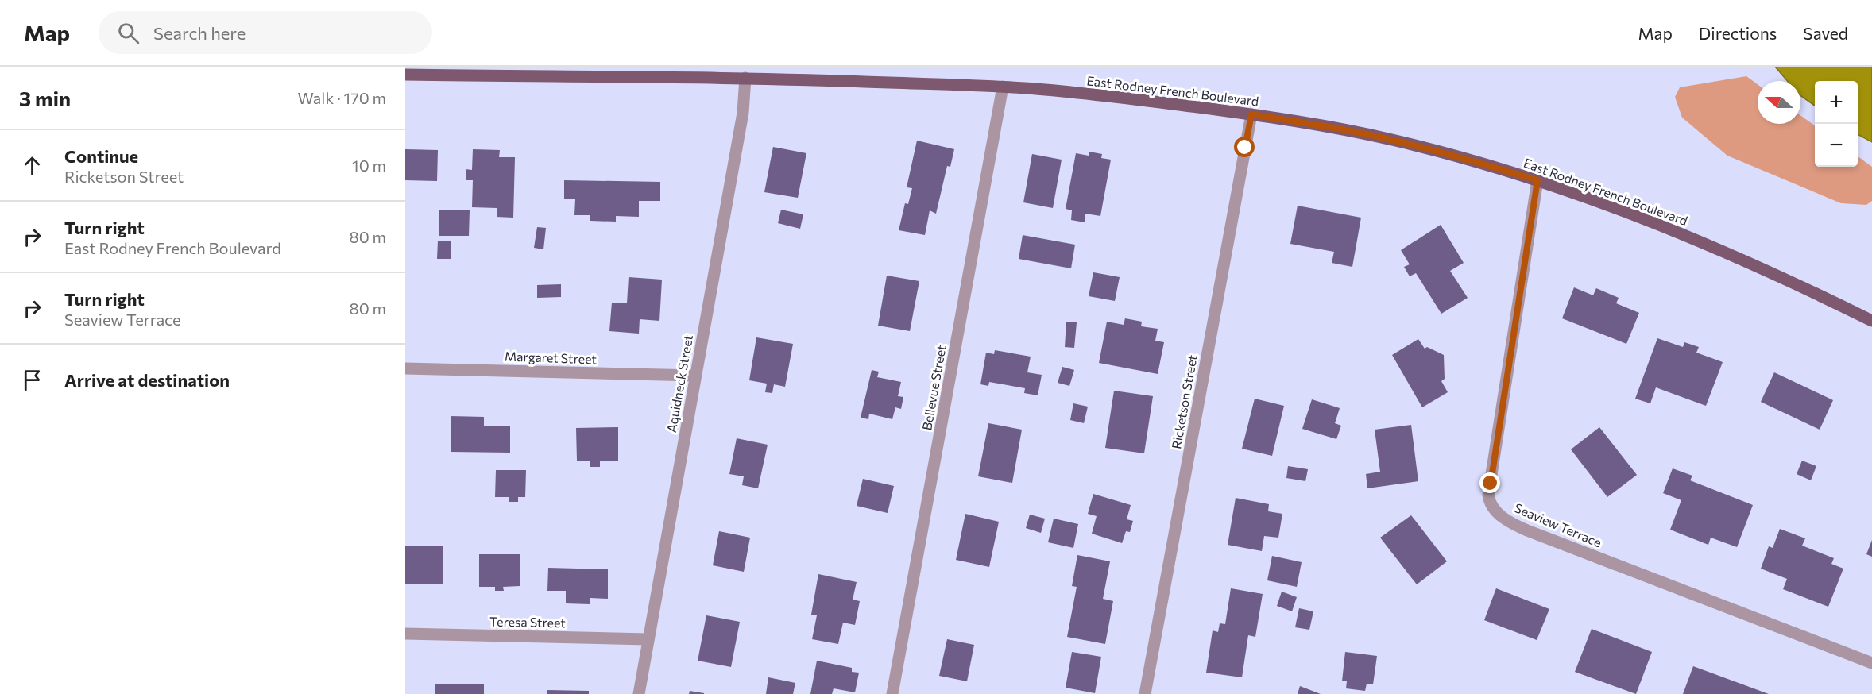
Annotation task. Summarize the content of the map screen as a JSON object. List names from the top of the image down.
{
  "streets": {
    "main road": ["East Rodney French Boulevard"],
    "street": [
      "Margaret Street",
      "Aquidneck Street",
      "Bellevue Street",
      "Ricketson Street",
      "Seaview Terrace",
      "Teresa Street"
    ]
  },
  "crossings": [
    ["East Rodney French Boulevard", "Aquidneck Street"],
    ["East Rodney French Boulevard", "Bellevue Street"],
    ["East Rodney French Boulevard", "Ricketson Street"],
    ["East Rodney French Boulevard", "Seaview Terrace"],
    ["Margaret Street", "Aquidneck Street"],
    ["Aquidneck Street", "Teresa Street"]
  ],
  "north": "left",
  "page": {
    "header": "Map",
    "search": "Search here",
    "nav": ["Map", "Directions", "Saved"],
    "heading": ["3 min", "Walk · 170 m"],
    "map_buttons": ["+", "−"],
    "list": [
      ["Continue", "Ricketson Street", "10 m"],
      ["Turn right", "East Rodney French Boulevard", "80 m"],
      ["Turn right", "Seaview Terrace", "80 m"],
      "Arrive at destination"
    ]
  }
}
